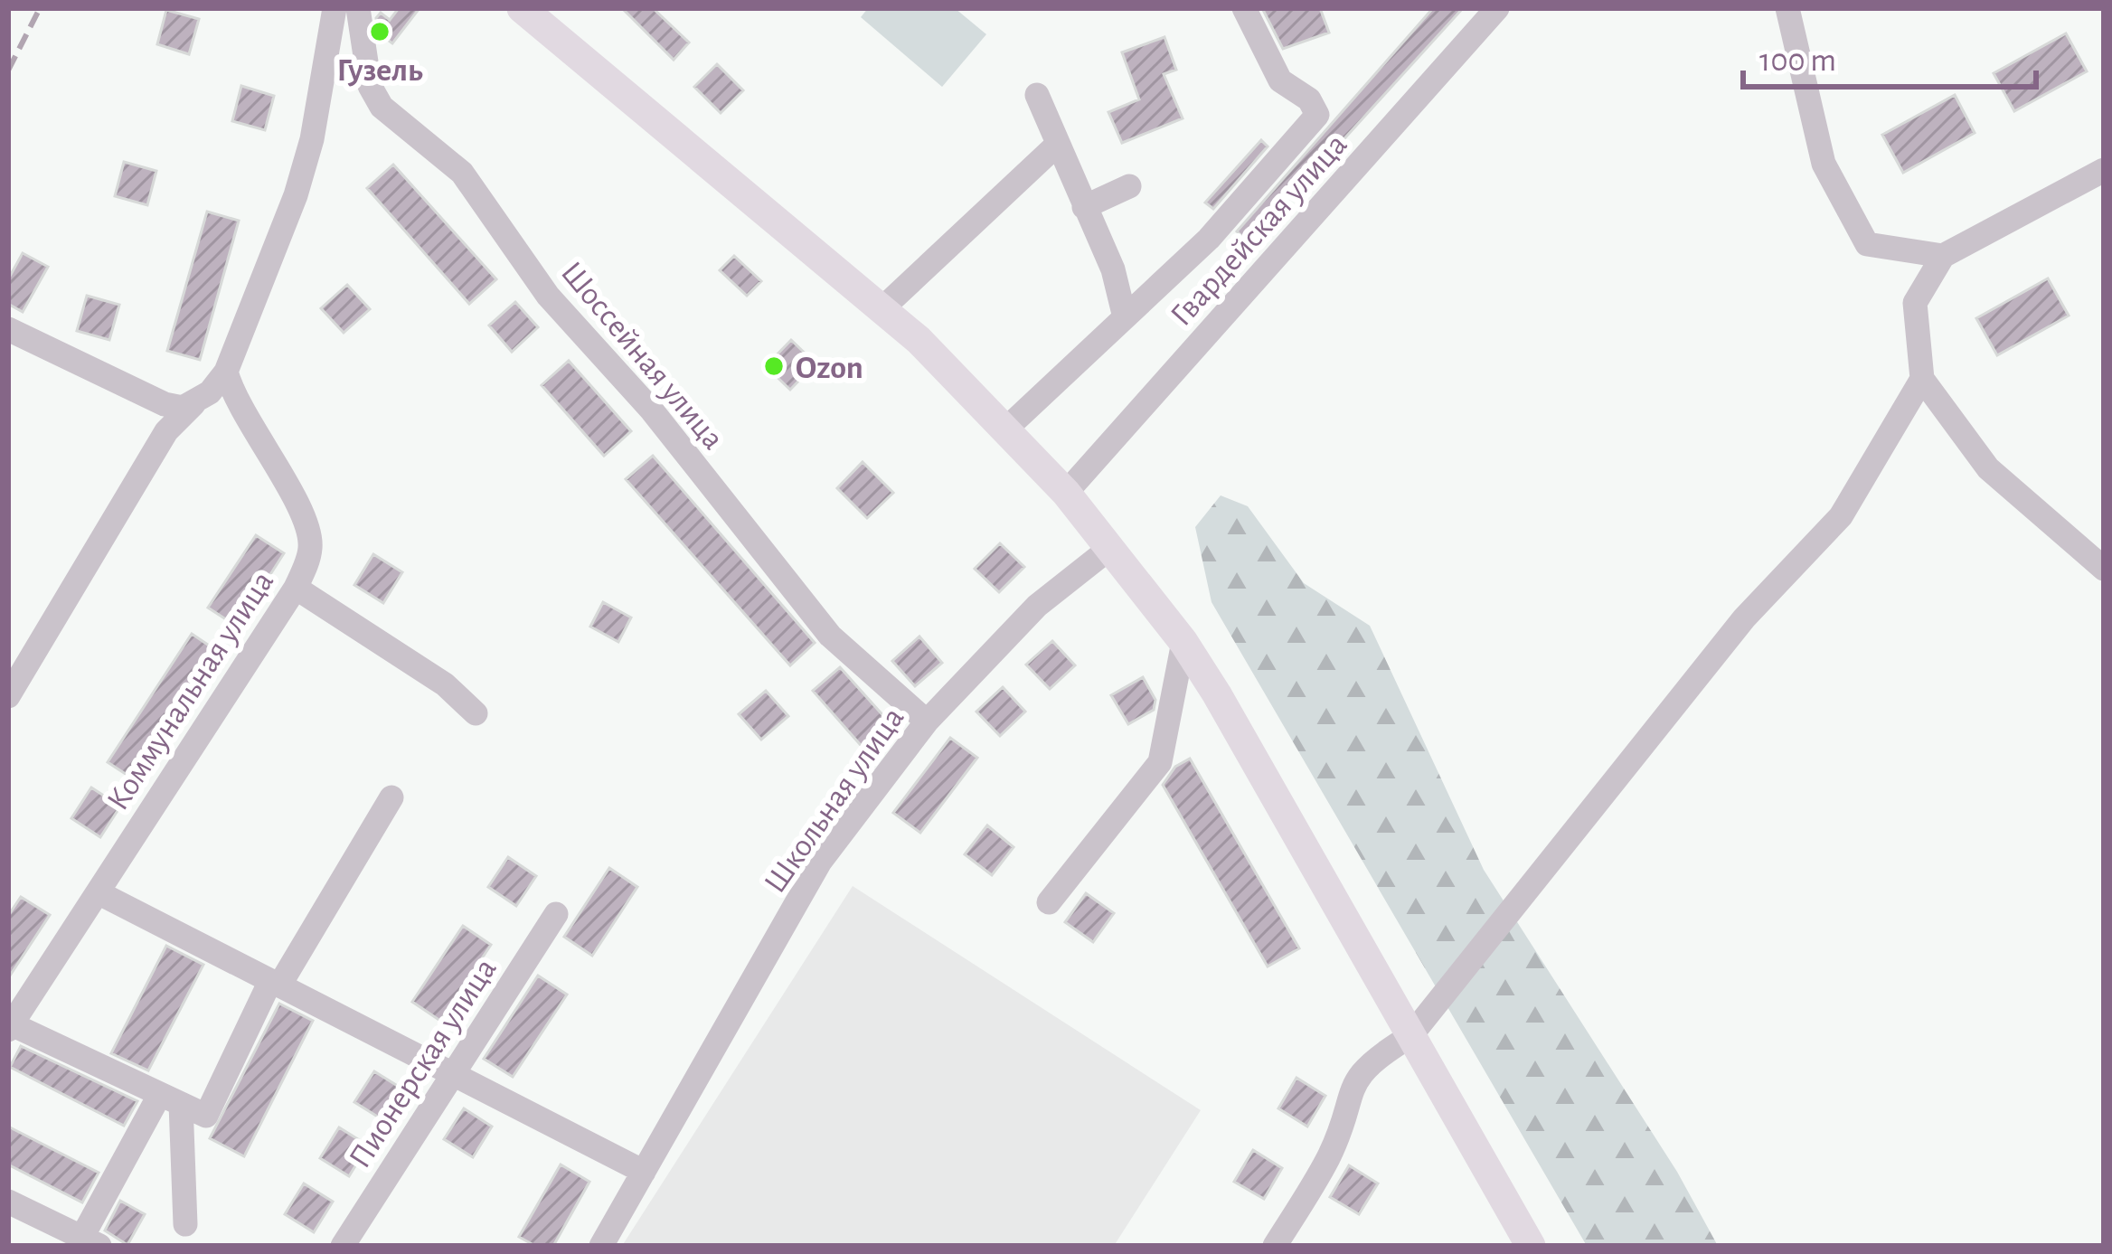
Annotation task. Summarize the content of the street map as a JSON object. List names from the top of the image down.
{
  "streets": {
    "street": [
      "Гвардейская улица",
      "Шоссейная улица",
      "Коммунальная улица",
      "Школьная улица",
      "Пионерская улица"
    ]
  },
  "crossings": [
    ["Шоссейная улица", "Школьная улица"]
  ],
  "places": ["Гузель", "Ozon"],
  "scale_bar": "100 m"
}
